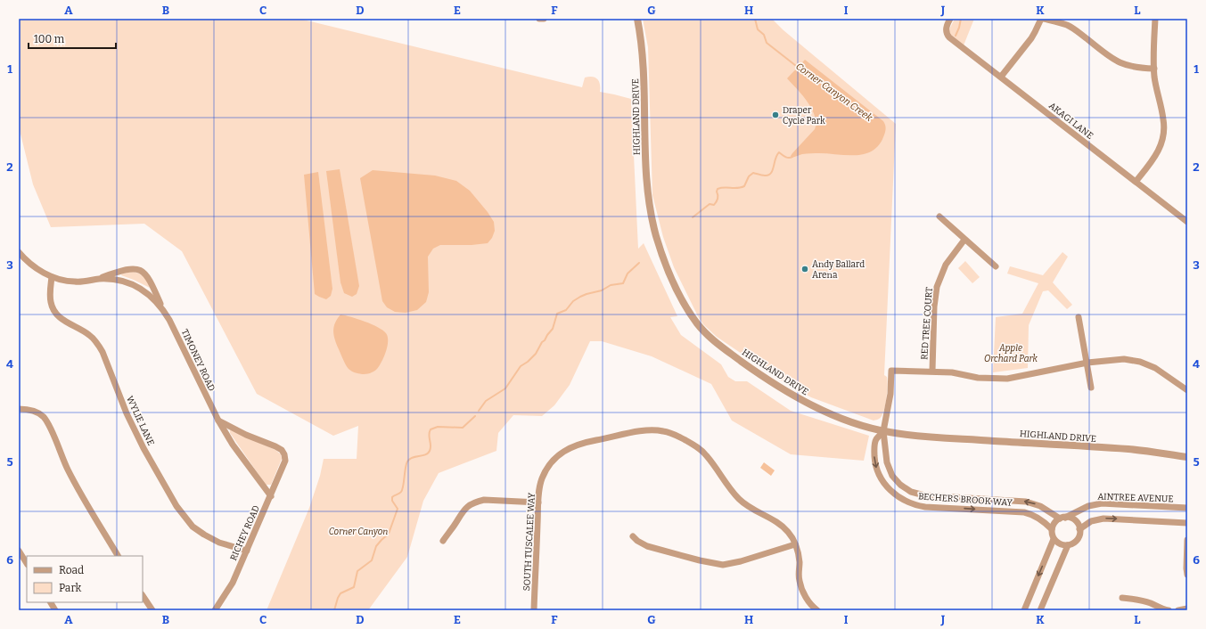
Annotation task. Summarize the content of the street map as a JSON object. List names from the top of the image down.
{
  "streets": {
    "street": [
      "HIGHLAND DRIVE",
      "AKAGI LANE",
      "RED TREE COURT",
      "TIMONEY ROAD",
      "WYLIE LANE",
      "AINTREE AVENUE",
      "BECHERS BROOK WAY",
      "RICHEY ROAD",
      "SOUTH TUSCALEE WAY"
    ]
  },
  "crossings": [
    ["HIGHLAND DRIVE", "BECHERS BROOK WAY"],
    ["TIMONEY ROAD", "WYLIE LANE"],
    ["TIMONEY ROAD", "RICHEY ROAD"],
    ["WYLIE LANE", "RICHEY ROAD"],
    ["AINTREE AVENUE", "BECHERS BROOK WAY"]
  ],
  "water": ["Corner Canyon Creek"],
  "parks": ["Apple Orchard Park", "Corner Canyon"],
  "places": ["Draper Cycle Park", "Andy Ballard Arena"],
  "legend": ["Road", "Park"],
  "scale_bar": "100 m",
  "grid": {
    "columns": [
      "A",
      "B",
      "C",
      "D",
      "E",
      "F",
      "G",
      "H",
      "I",
      "J",
      "K",
      "L"
    ],
    "rows": [
      "1",
      "2",
      "3",
      "4",
      "5",
      "6"
    ]
  }
}
